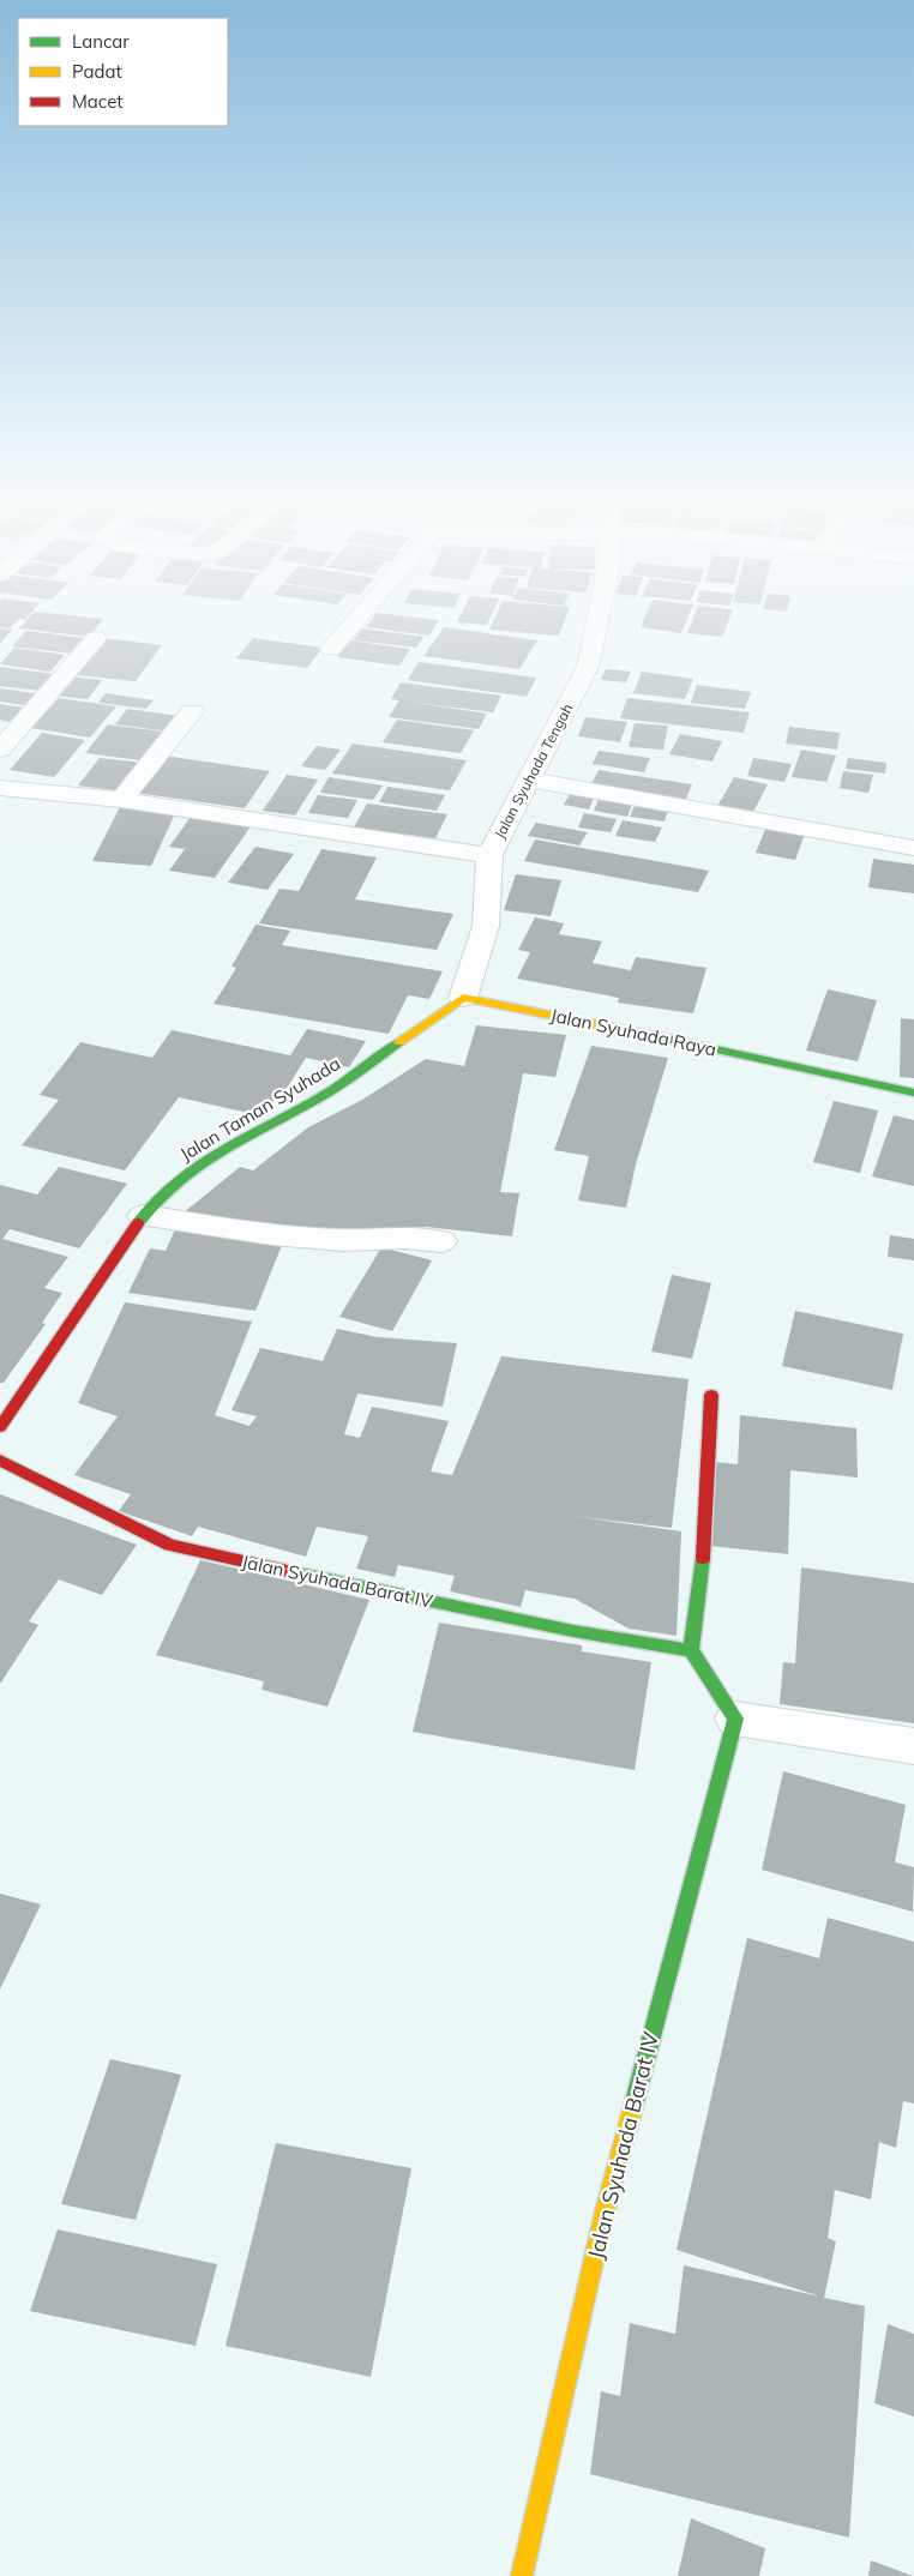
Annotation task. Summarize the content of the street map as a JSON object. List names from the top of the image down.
{
  "streets": {
    "street": [
      "Jalan Syuhada Tengah",
      "Jalan Syuhada Raya",
      "Jalan Taman Syuhada",
      "Jalan Syuhada Barat IV"
    ]
  },
  "crossings": [
    ["Jalan Syuhada Raya", "Jalan Taman Syuhada"]
  ],
  "legend": ["Lancar", "Padat", "Macet"]
}
